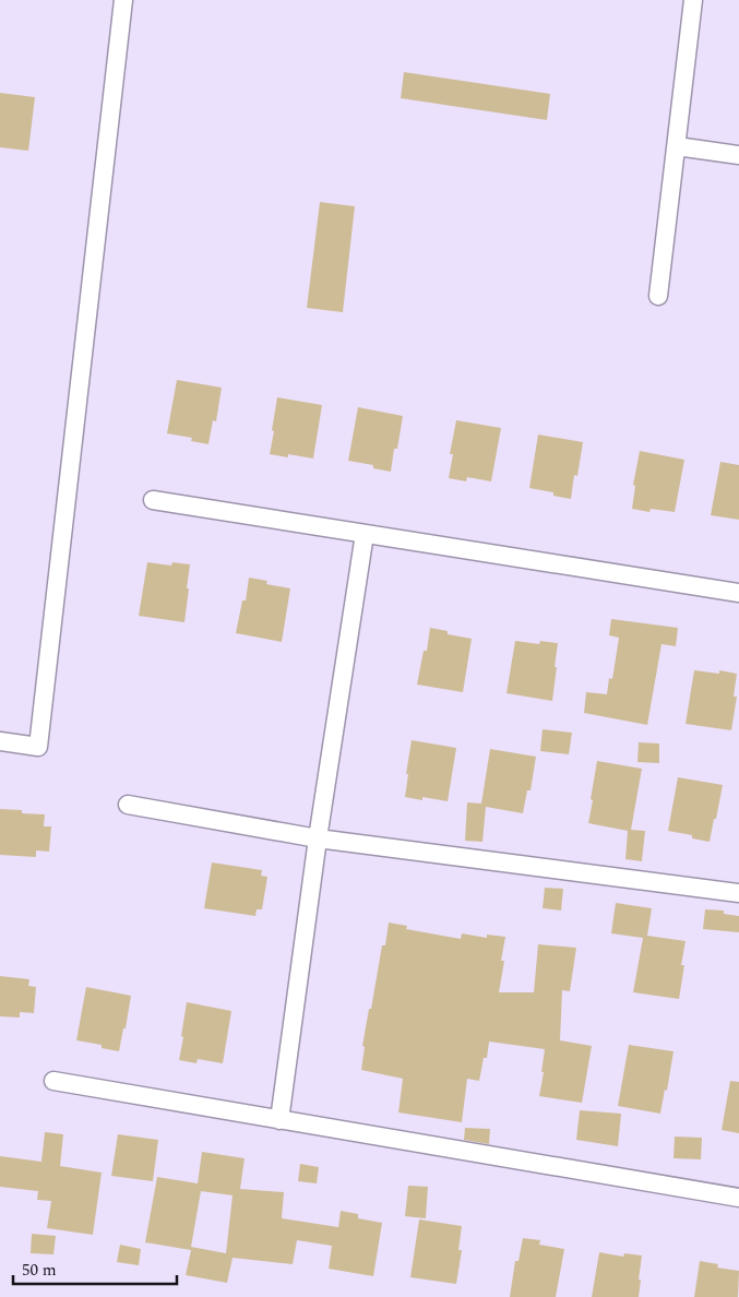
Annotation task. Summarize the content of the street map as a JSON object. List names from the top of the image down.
{
  "scale_bar": "50 m"
}
